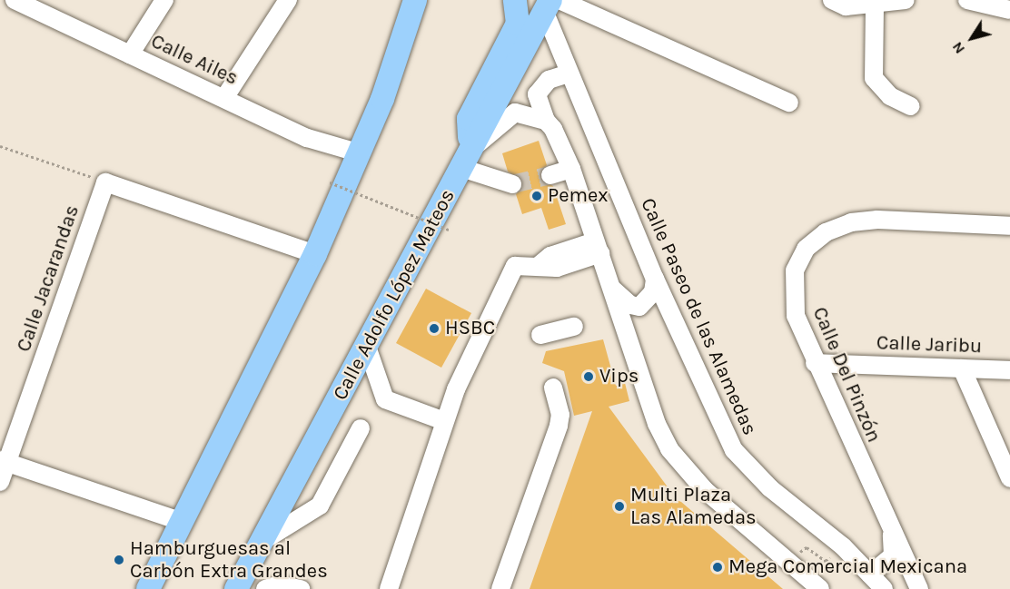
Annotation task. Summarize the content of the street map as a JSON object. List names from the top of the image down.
{
  "streets": {
    "main road": ["Calle Adolfo López Mateos"],
    "street": [
      "Calle Ailes",
      "Calle Jacarandas",
      "Calle Paseo de las Alamedas",
      "Calle Jaribu",
      "Calle Del Pinzón"
    ]
  },
  "crossings": [
    ["Calle Adolfo López Mateos", "Calle Paseo de las Alamedas"],
    ["Calle Jaribu", "Calle Del Pinzón"]
  ],
  "places": [
    "Pemex",
    "HSBC",
    "Vips",
    "Multi Plaza Las Alamedas",
    "Hamburguesas al Carbón Extra Grandes",
    "Mega Comercial Mexicana"
  ],
  "north": "bottom left"
}
